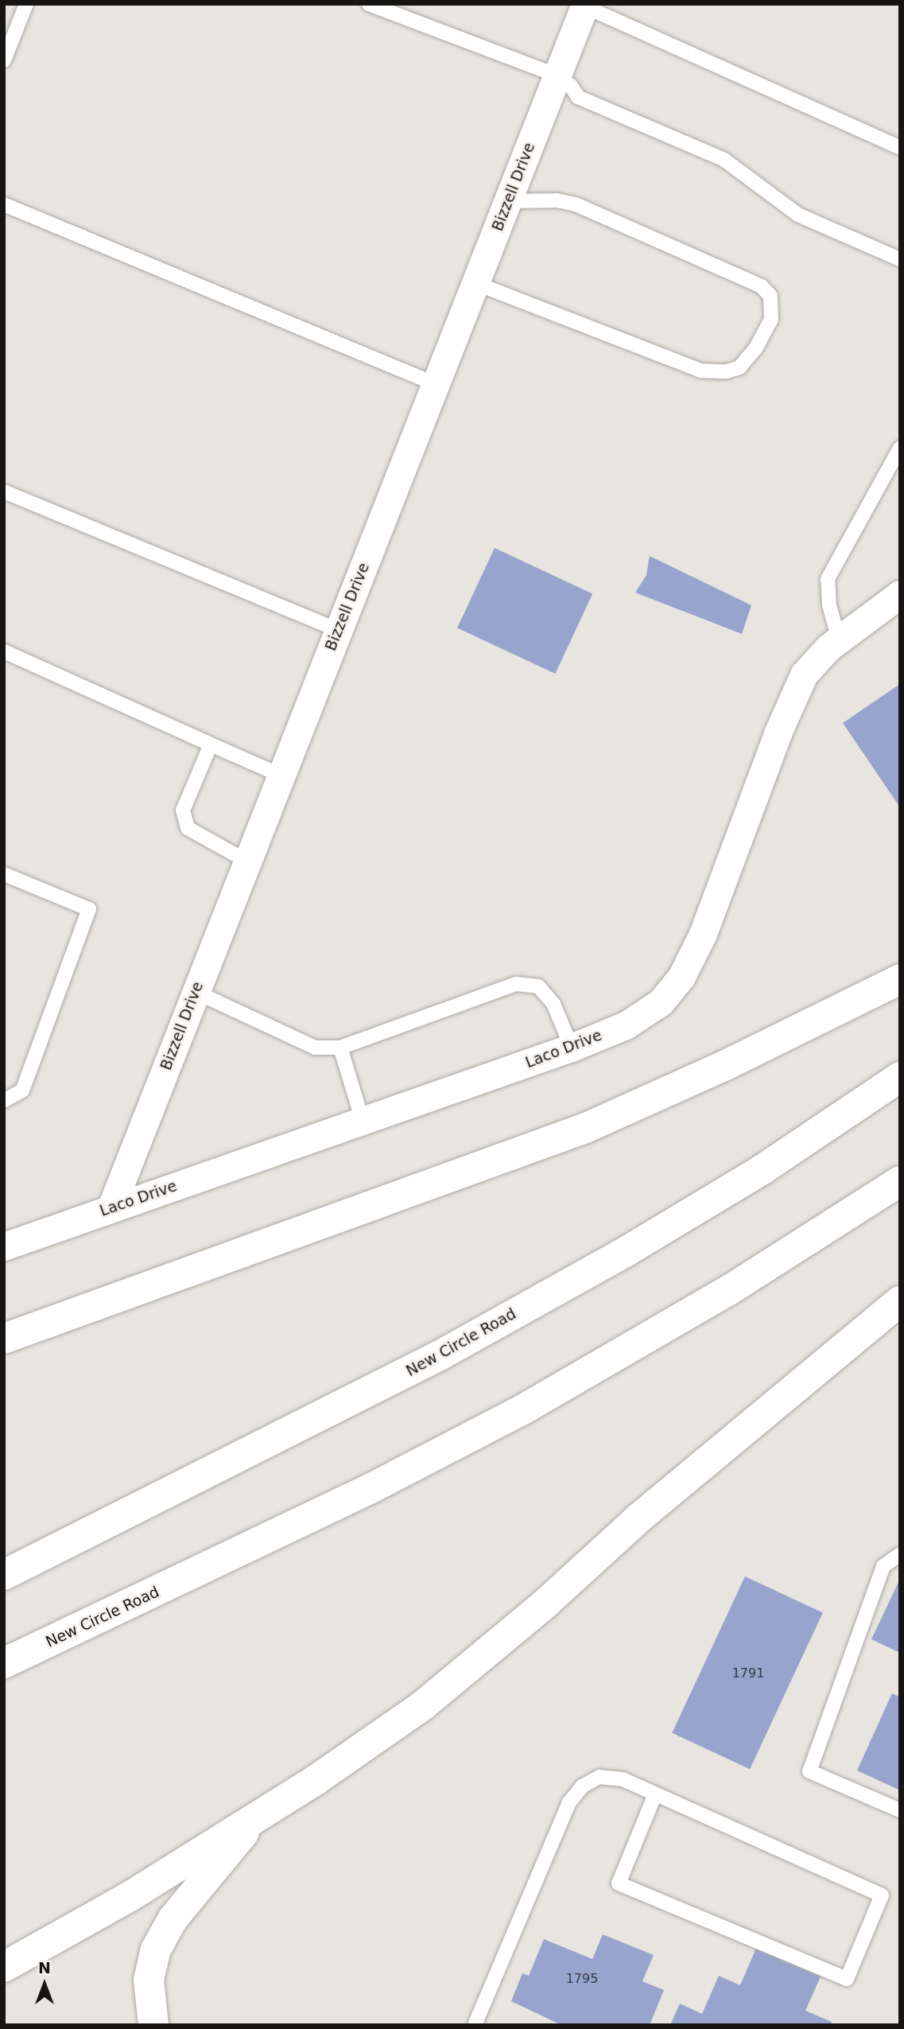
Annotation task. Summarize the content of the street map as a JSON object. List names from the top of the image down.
{
  "streets": {
    "highway": ["New Circle Road"],
    "street": ["Bizzell Drive", "Laco Drive"]
  },
  "crossings": [
    ["Bizzell Drive", "Laco Drive"]
  ],
  "house_numbers": ["1791", "1795"],
  "north": "top"
}
